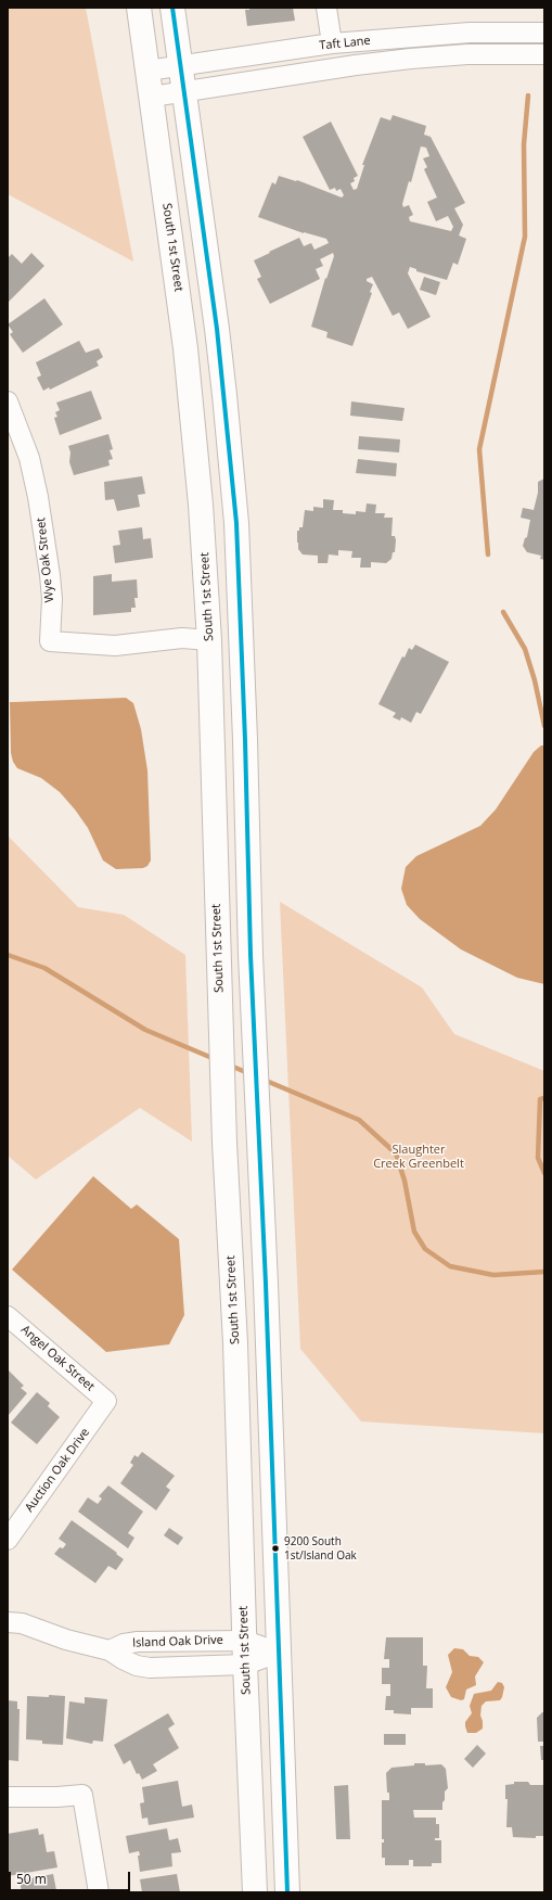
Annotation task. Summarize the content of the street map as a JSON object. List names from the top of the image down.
{
  "streets": {
    "main road": ["South 1st Street"],
    "street": [
      "Taft Lane",
      "Wye Oak Street",
      "Angel Oak Street",
      "Auction Oak Drive",
      "Island Oak Drive"
    ]
  },
  "crossings": [
    ["Taft Lane", "South 1st Street"],
    ["South 1st Street", "Wye Oak Street"],
    ["South 1st Street", "Island Oak Drive"],
    ["Angel Oak Street", "Auction Oak Drive"]
  ],
  "parks": ["Slaughter Creek Greenbelt"],
  "places": ["9200 South 1st/Island Oak"],
  "scale_bar": "50 m"
}
